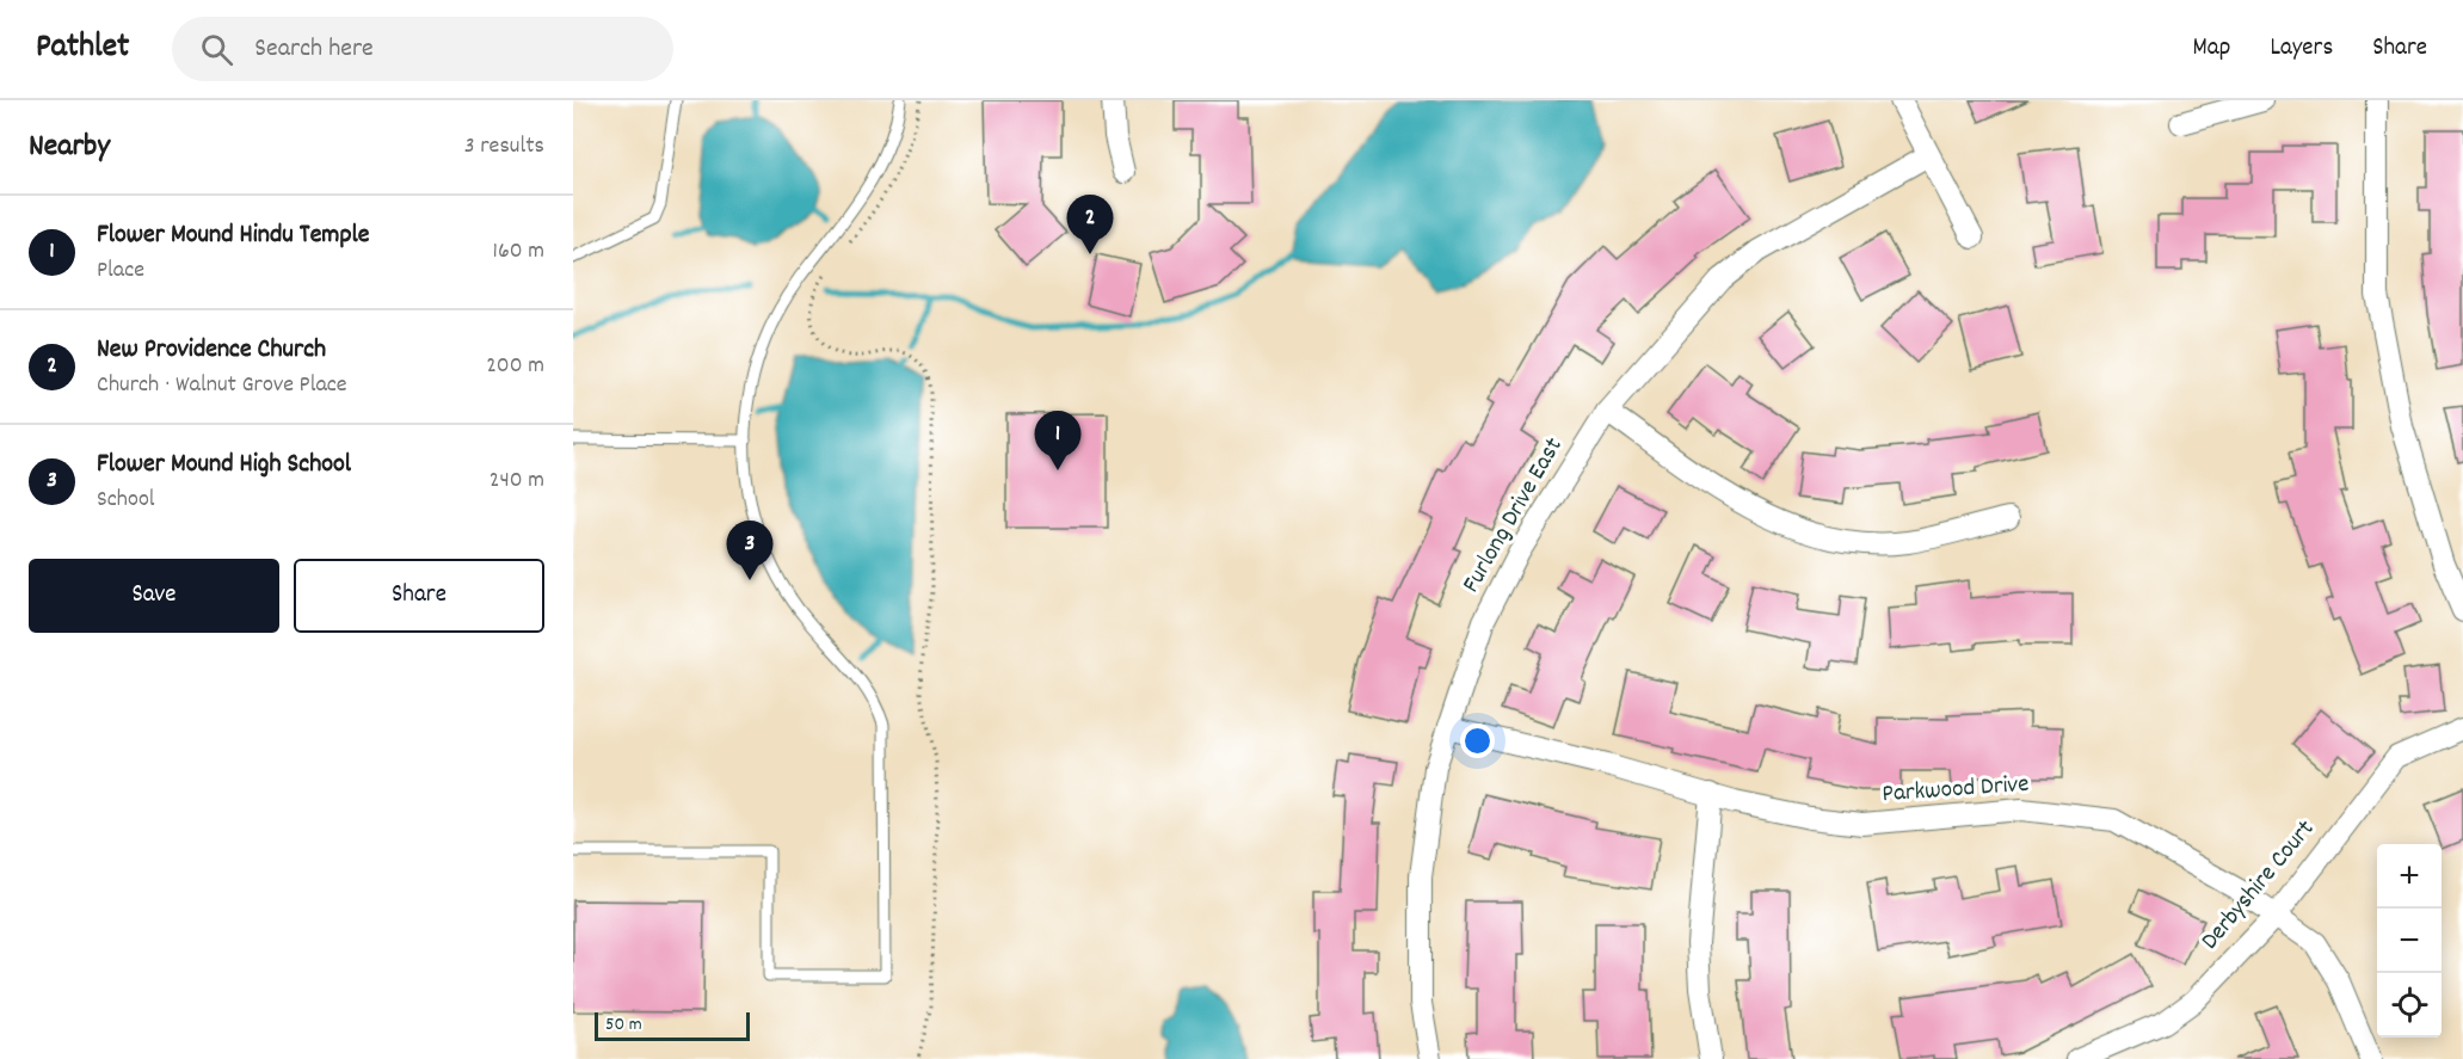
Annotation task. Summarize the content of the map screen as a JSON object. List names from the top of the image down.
{
  "streets": {
    "street": ["Furlong Drive East", "Parkwood Drive", "Derbyshire Court"]
  },
  "crossings": [
    ["Furlong Drive East", "Parkwood Drive"],
    ["Parkwood Drive", "Derbyshire Court"]
  ],
  "scale_bar": "50 m",
  "page": {
    "header": "Pathlet",
    "search": "Search here",
    "nav": ["Map", "Layers", "Share"],
    "heading": ["Nearby", "3 results"],
    "list": [
      {
        "mark": "1",
        "name": "Flower Mound Hindu Temple",
        "note": "Place",
        "value": "160 m"
      },
      {
        "mark": "2",
        "name": "New Providence Church",
        "note": "Church · Walnut Grove Place",
        "value": "200 m"
      },
      {
        "mark": "3",
        "name": "Flower Mound High School",
        "note": "School",
        "value": "240 m"
      }
    ],
    "pins": ["2", "1", "3"],
    "buttons": ["Save", "Share"],
    "map_buttons": ["+", "−"],
    "scale": "50 m"
  }
}
